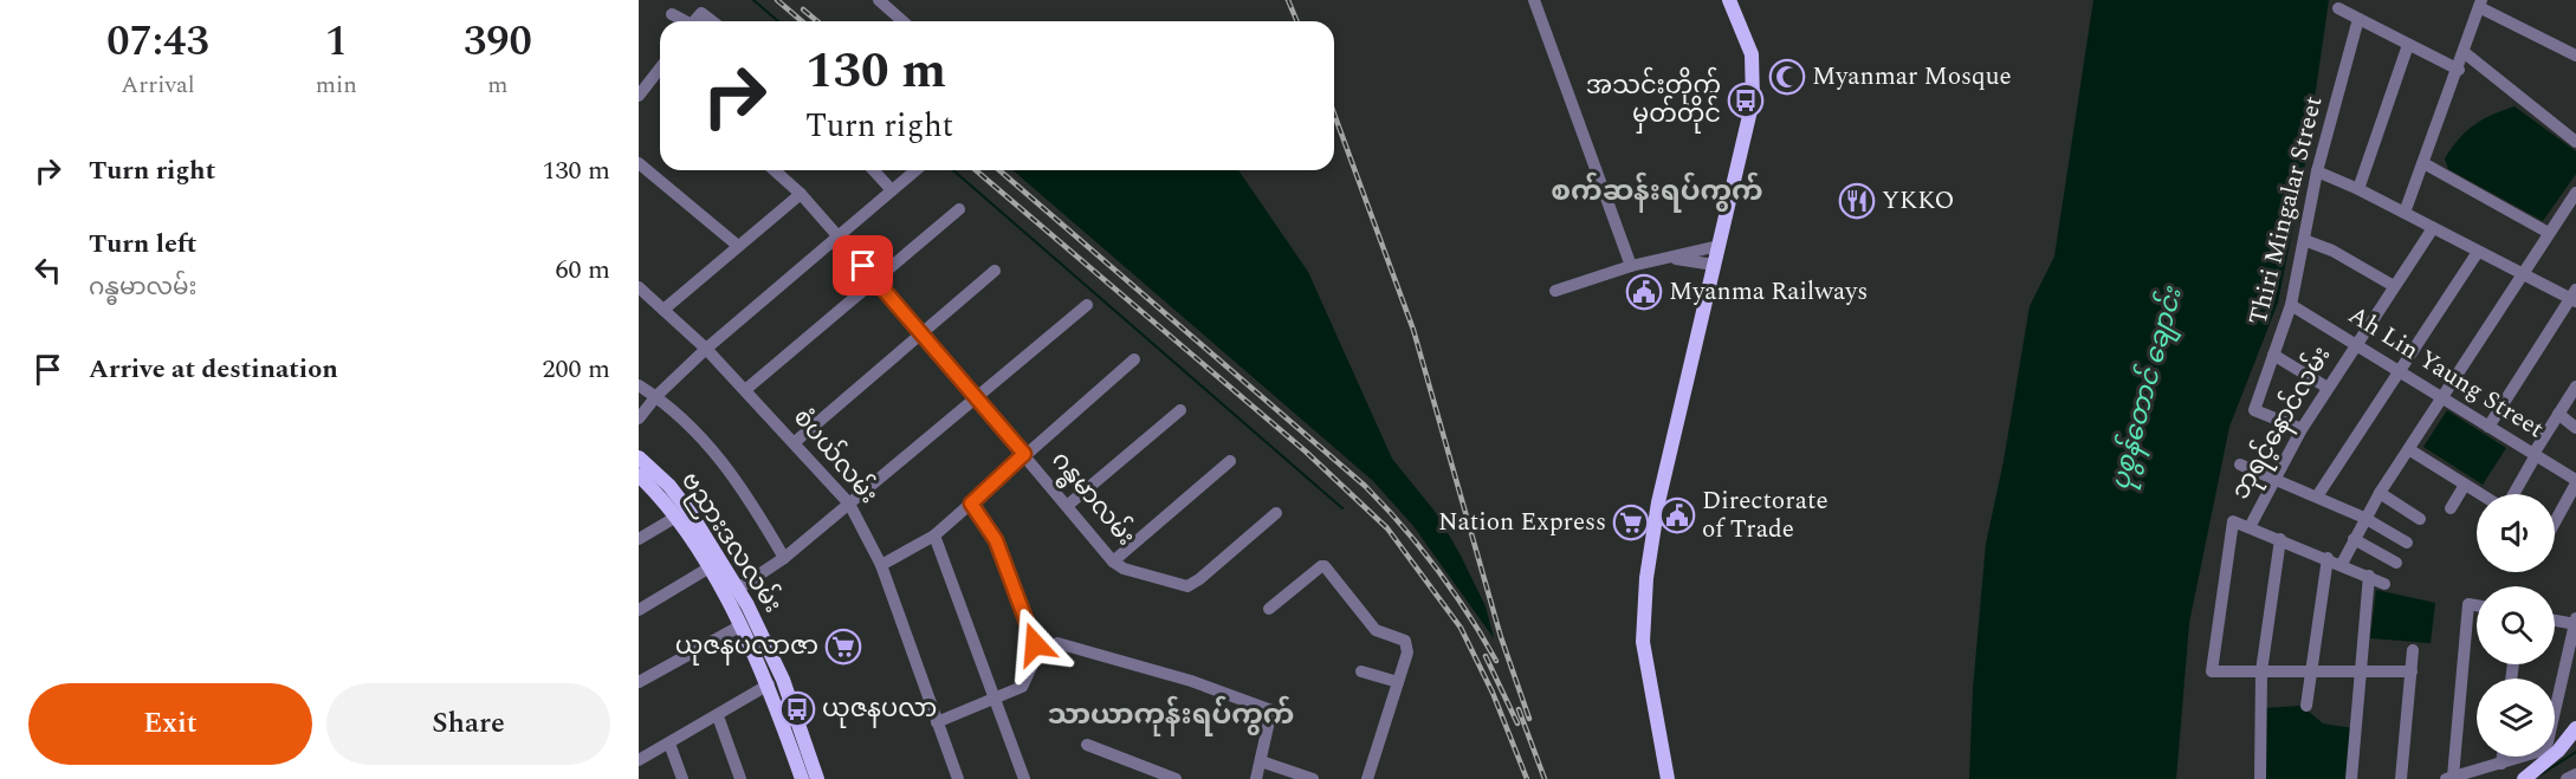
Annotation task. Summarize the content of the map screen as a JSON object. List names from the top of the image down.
{
  "streets": {
    "main road": ["ဗညားဒလလမ်း"],
    "street": [
      "Thiri Mingalar Street",
      "Ah Lin Yaung Street",
      "ဘုရင့်နောင်လမ်း",
      "စံပယ်လမ်း",
      "ဂန္ဓမာလမ်း"
    ]
  },
  "crossings": [
    ["Thiri Mingalar Street", "Ah Lin Yaung Street"],
    ["Thiri Mingalar Street", "ဘုရင့်နောင်လမ်း"],
    ["Ah Lin Yaung Street", "ဘုရင့်နောင်လမ်း"]
  ],
  "districts": ["စက်ဆန်းရပ်ကွက်", "သာယာကုန်းရပ်ကွက်"],
  "water": ["ပုစွန်တောင် ချောင်း"],
  "places": {
    "mosque": ["Myanmar Mosque"],
    "bus stop": ["အသင်းတိုက် မှတ်တိုင်", "ယုဇနပလာ"],
    "restaurant": ["YKKO"],
    "public building": ["Myanma Railways", "Directorate of Trade"],
    "supermarket": ["Nation Express", "ယုဇနပလာဇာ"]
  },
  "page": {
    "eta": [
      "07:43",
      "Arrival",
      "1",
      "min",
      "390",
      "m"
    ],
    "turn": ["130 m", "Turn right"],
    "list": [
      {
        "name": "Turn right",
        "value": "130 m"
      },
      {
        "name": "Turn left",
        "note": "ဂန္ဓမာလမ်း",
        "value": "60 m"
      },
      {
        "name": "Arrive at destination",
        "value": "200 m"
      }
    ],
    "buttons": ["Exit", "Share"]
  }
}
